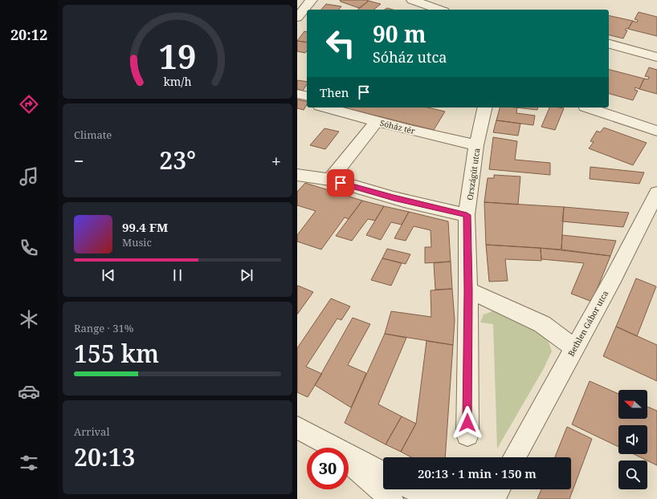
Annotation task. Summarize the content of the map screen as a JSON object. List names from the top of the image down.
{
  "streets": {
    "street": ["Sóház tér", "Országút utca", "Bethlen Gábor utca"]
  },
  "crossings": [
    ["Sóház tér", "Országút utca"]
  ],
  "north": "left",
  "page": {
    "tabs": "20:12",
    "turn": ["90 m", "Sóház utca"],
    "then": "Then",
    "tile": [
      "Climate",
      ["Range · 31%", "155 km"],
      ["Arrival", "20:13"]
    ],
    "heat": ["−", "23°", "+"],
    "song": ["99.4 FM", "Music"],
    "limit": "30",
    "trip": "20:13 · 1 min · 150 m",
    "gauge": ["19", "km/h"]
  }
}
